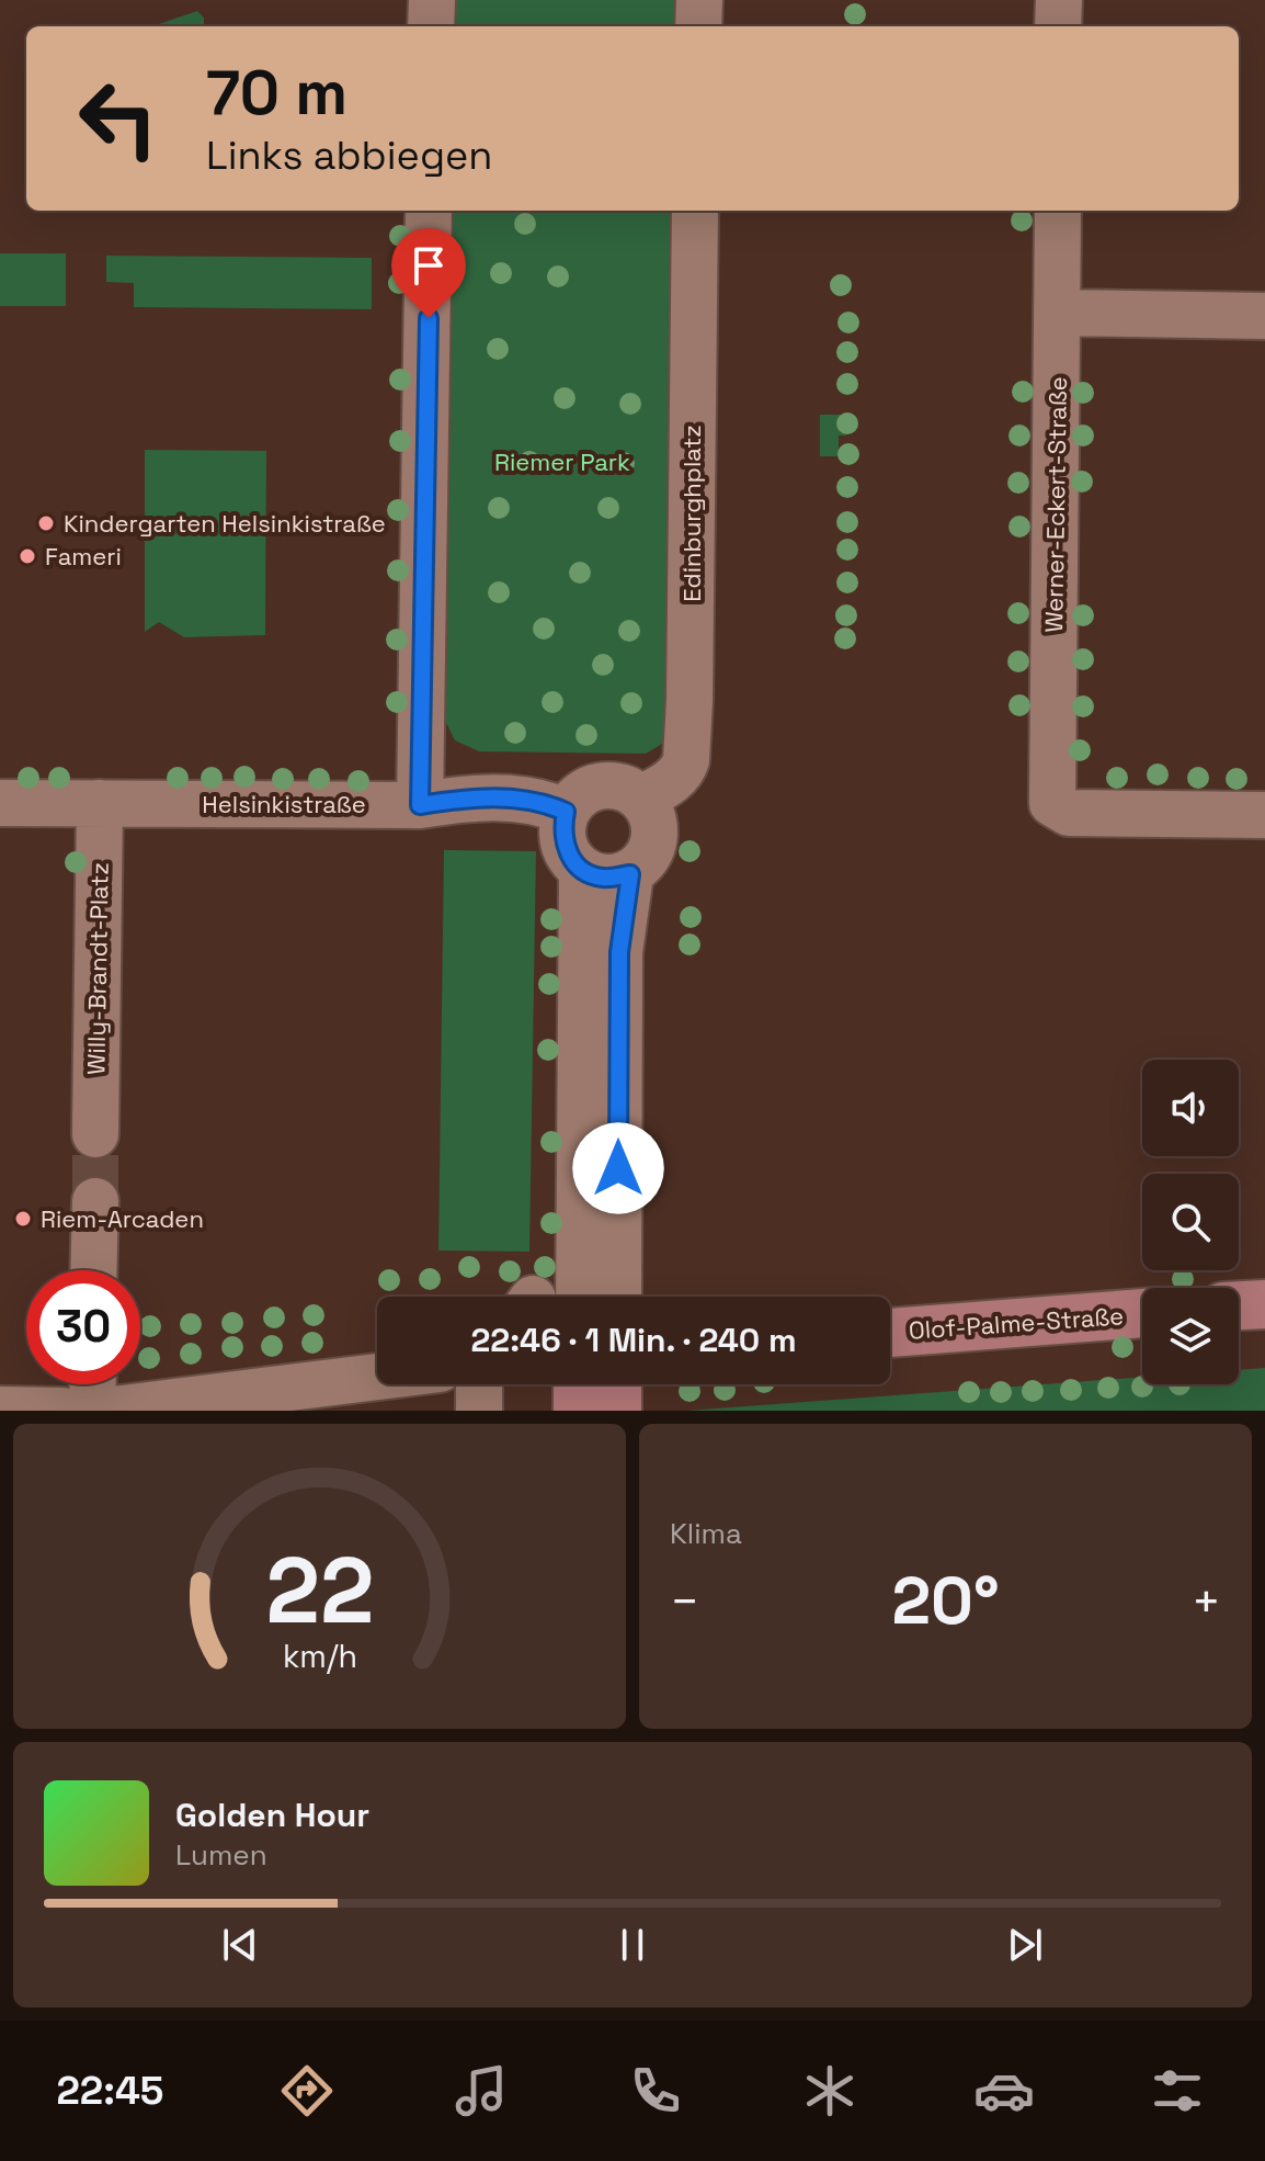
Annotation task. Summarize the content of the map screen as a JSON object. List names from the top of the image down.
{
  "streets": {
    "main road": ["Olof-Palme-Straße"],
    "street": [
      "Werner-Eckert-Straße",
      "Edinburghplatz",
      "Helsinkistraße",
      "Willy-Brandt-Platz"
    ]
  },
  "crossings": [
    ["Edinburghplatz", "Helsinkistraße"],
    ["Helsinkistraße", "Willy-Brandt-Platz"]
  ],
  "parks": ["Riemer Park"],
  "places": ["Kindergarten Helsinkistraße", "Fameri", "Riem-Arcaden"],
  "page": {
    "turn": ["70 m", "Links abbiegen"],
    "limit": "30",
    "trip": "22:46 · 1 Min. · 240 m",
    "tile": "Klima",
    "heat": ["−", "20°", "+"],
    "song": ["Golden Hour", "Lumen"],
    "tabs": "22:45",
    "gauge": ["22", "km/h"]
  }
}
